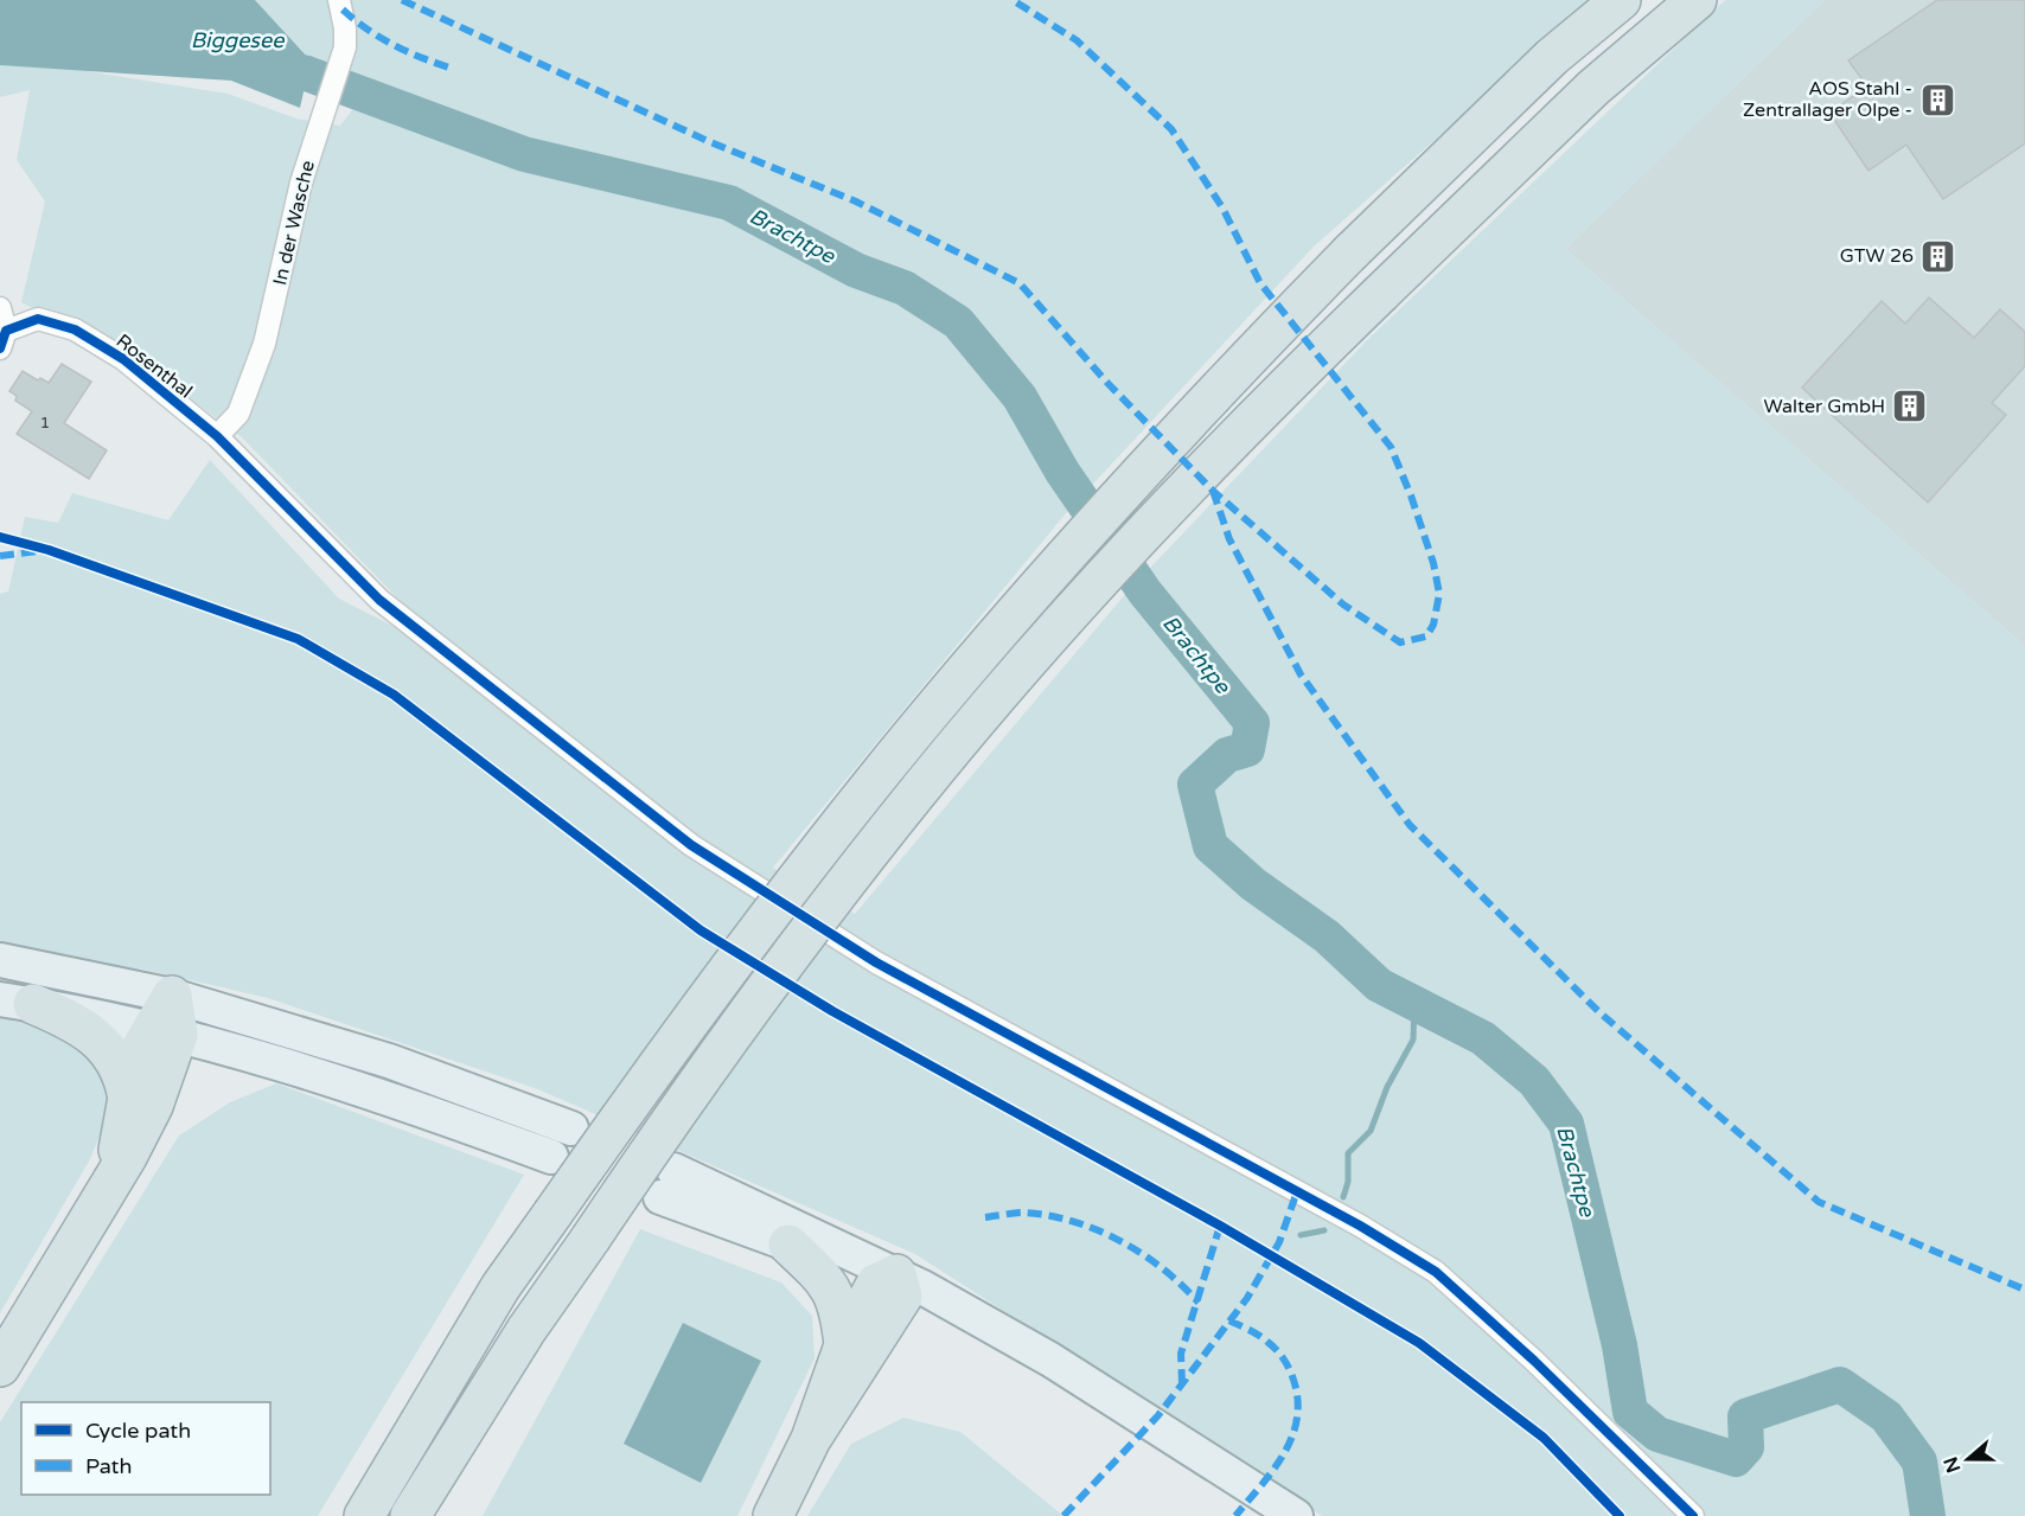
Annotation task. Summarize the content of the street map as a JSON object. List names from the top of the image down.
{
  "streets": {
    "street": ["In der Wasche", "Rosenthal"]
  },
  "crossings": [
    ["In der Wasche", "Rosenthal"]
  ],
  "water": ["Biggesee", "Brachtpe"],
  "places": {
    "building": ["AOS Stahl - Zentrallager Olpe -", "GTW 26", "Walter GmbH"]
  },
  "house_numbers": ["1"],
  "legend": ["Cycle path", "Path"],
  "north": "left"
}
